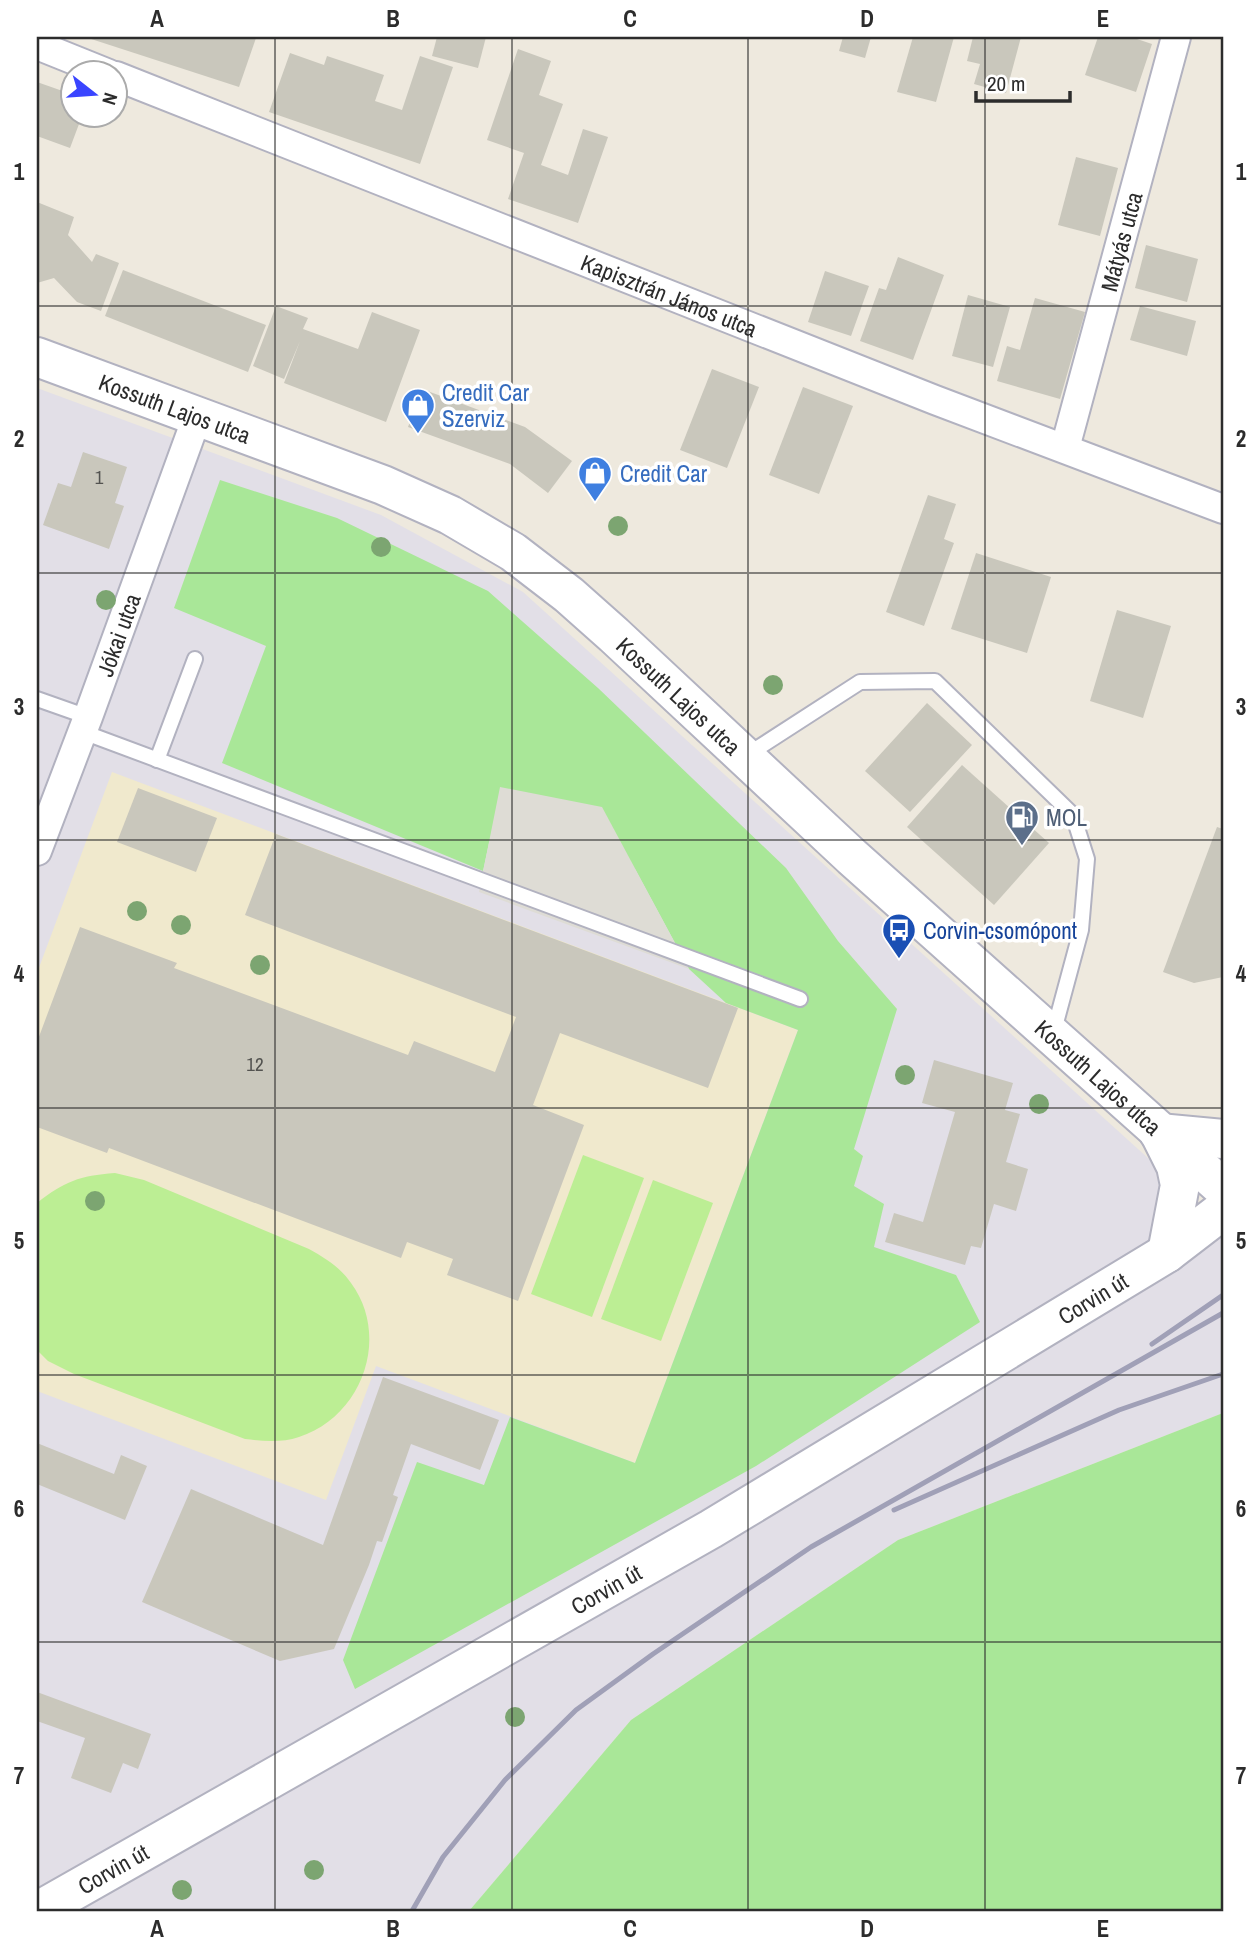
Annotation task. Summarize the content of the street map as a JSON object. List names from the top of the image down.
{
  "streets": {
    "main road": ["Kossuth Lajos utca", "Corvin út"],
    "street": ["Mátyás utca", "Kapisztrán János utca", "Jókai utca"]
  },
  "crossings": [
    ["Mátyás utca", "Kapisztrán János utca"],
    ["Kossuth Lajos utca", "Jókai utca"]
  ],
  "places": {
    "shop": ["Credit Car Szerviz", "Credit Car"],
    "fuel station": ["MOL"],
    "bus stop": ["Corvin-csomópont"]
  },
  "house_numbers": ["1", "12"],
  "scale_bar": "20 m",
  "north": "right",
  "grid": {
    "columns": [
      "A",
      "B",
      "C",
      "D",
      "E"
    ],
    "rows": [
      "1",
      "2",
      "3",
      "4",
      "5",
      "6",
      "7"
    ]
  }
}
